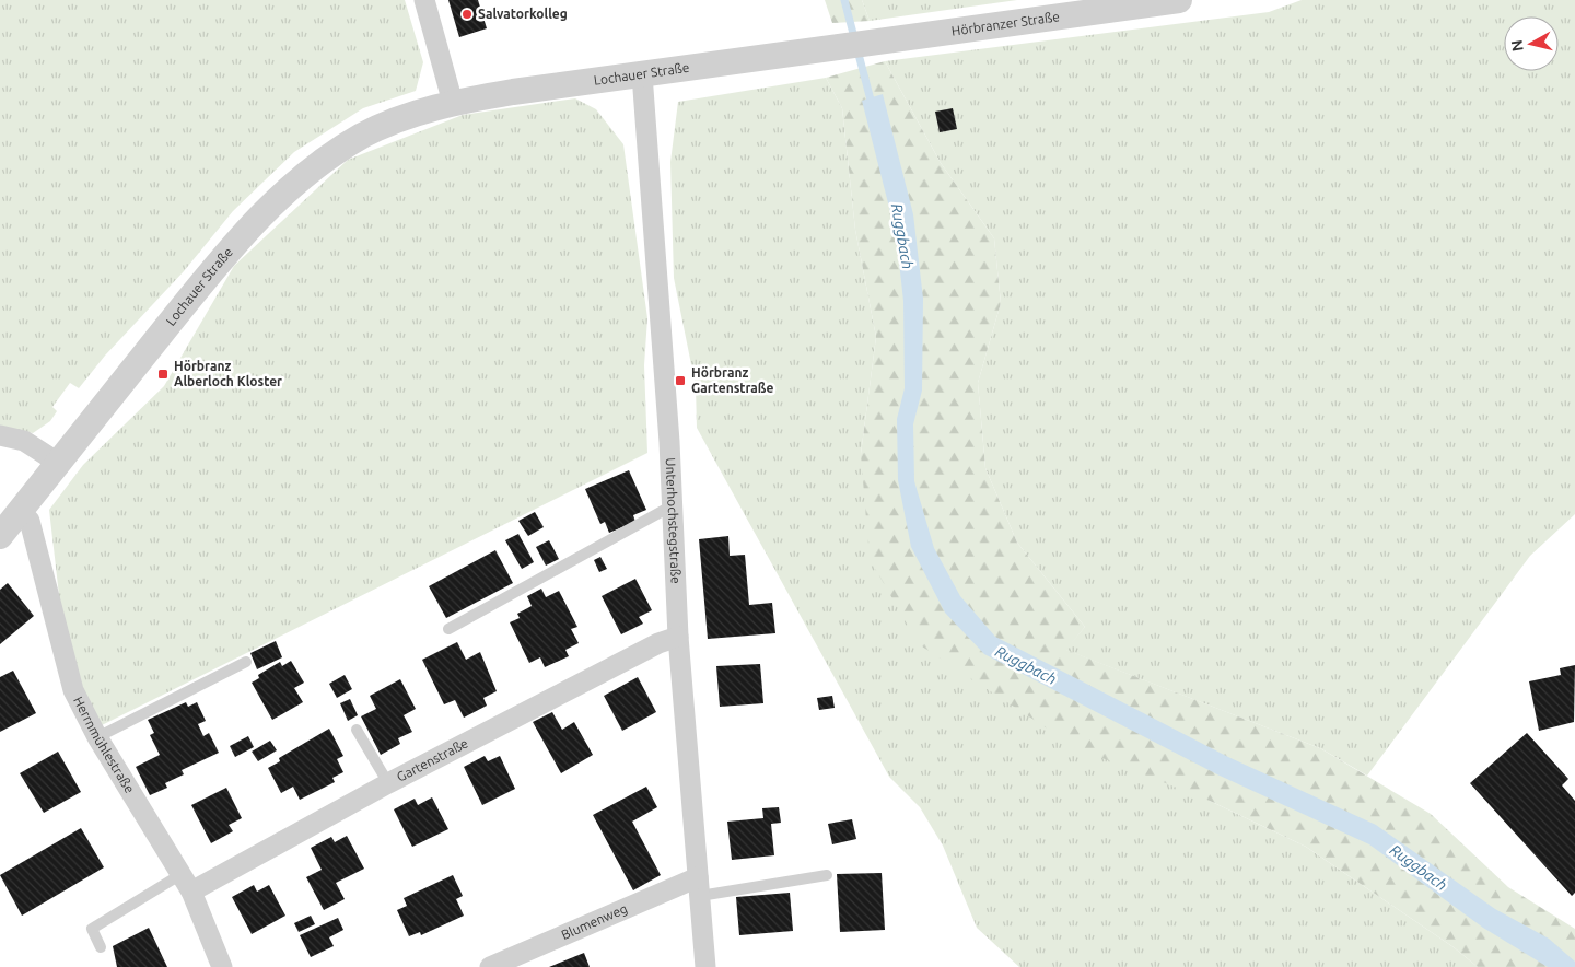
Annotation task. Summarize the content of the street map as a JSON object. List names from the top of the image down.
{
  "streets": {
    "street": [
      "Hörbranzer Straße",
      "Lochauer Straße",
      "Unterhochstegstraße",
      "Herrnmühlestraße",
      "Gartenstraße",
      "Blumenweg"
    ]
  },
  "crossings": [
    ["Hörbranzer Straße", "Lochauer Straße"],
    ["Lochauer Straße", "Unterhochstegstraße"],
    ["Lochauer Straße", "Herrnmühlestraße"],
    ["Unterhochstegstraße", "Gartenstraße"],
    ["Unterhochstegstraße", "Blumenweg"],
    ["Herrnmühlestraße", "Gartenstraße"]
  ],
  "water": ["Ruggbach"],
  "places": {
    "other": ["Salvatorkolleg"],
    "transit": ["Hörbranz Alberloch Kloster", "Hörbranz Gartenstraße"]
  },
  "north": "left"
}
